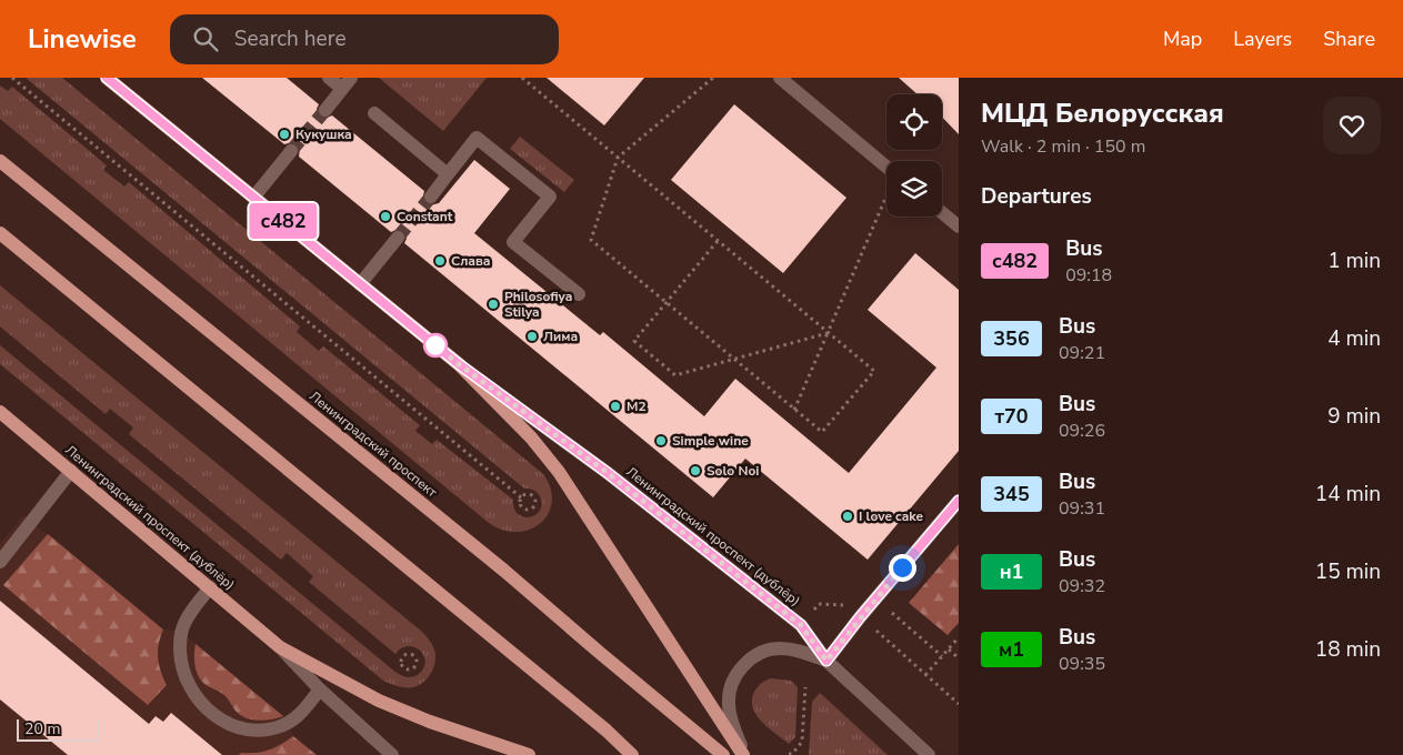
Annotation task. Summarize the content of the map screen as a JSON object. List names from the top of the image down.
{
  "streets": {
    "main road": ["Ленинградский проспект", "Ленинградский проспект (дублёр)"]
  },
  "places": [
    "Кукушка",
    "Constant",
    "Слава",
    "Philosofiya Stilya",
    "Лима",
    "М2",
    "Simple wine",
    "Solo Noi",
    "I love cake"
  ],
  "lines": ["bus line с482"],
  "scale_bar": "20 m",
  "page": {
    "header": "Linewise",
    "search": "Search here",
    "nav": ["Map", "Layers", "Share"],
    "on_map": "с482",
    "heading": [
      ["МЦД Белорусская", "Walk · 2 min · 150 m"],
      "Departures"
    ],
    "list": [
      {
        "mark": "с482",
        "name": "Bus",
        "note": "09:18",
        "value": "1 min"
      },
      {
        "mark": "356",
        "name": "Bus",
        "note": "09:21",
        "value": "4 min"
      },
      {
        "mark": "т70",
        "name": "Bus",
        "note": "09:26",
        "value": "9 min"
      },
      {
        "mark": "345",
        "name": "Bus",
        "note": "09:31",
        "value": "14 min"
      },
      {
        "mark": "н1",
        "name": "Bus",
        "note": "09:32",
        "value": "15 min"
      },
      {
        "mark": "м1",
        "name": "Bus",
        "note": "09:35",
        "value": "18 min"
      }
    ],
    "scale": "20 m"
  }
}
